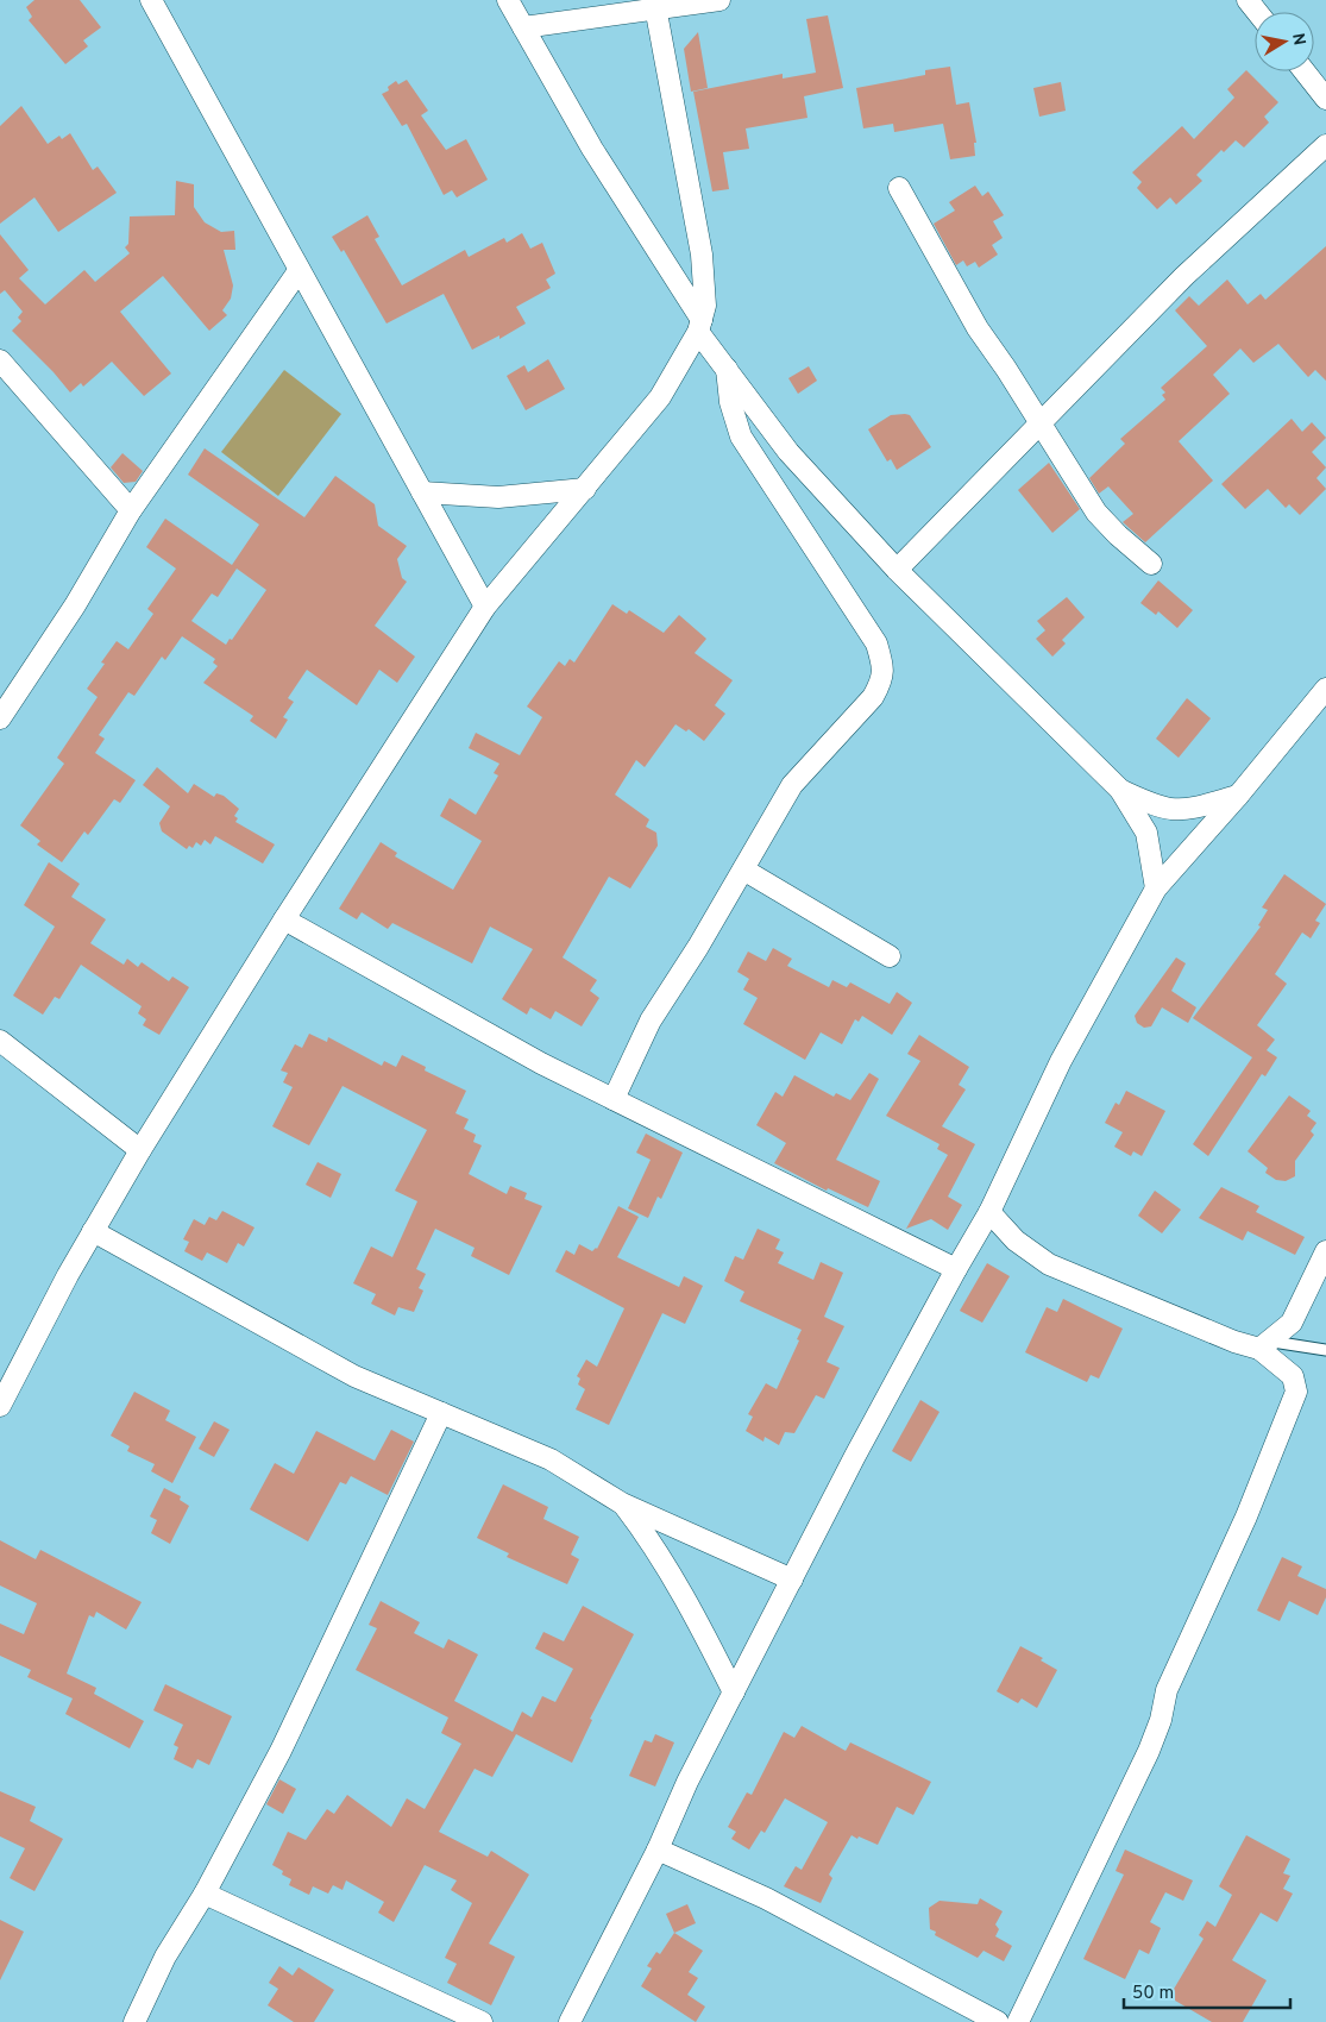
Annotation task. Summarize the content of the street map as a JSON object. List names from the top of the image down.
{
  "scale_bar": "50 m",
  "north": "right"
}
